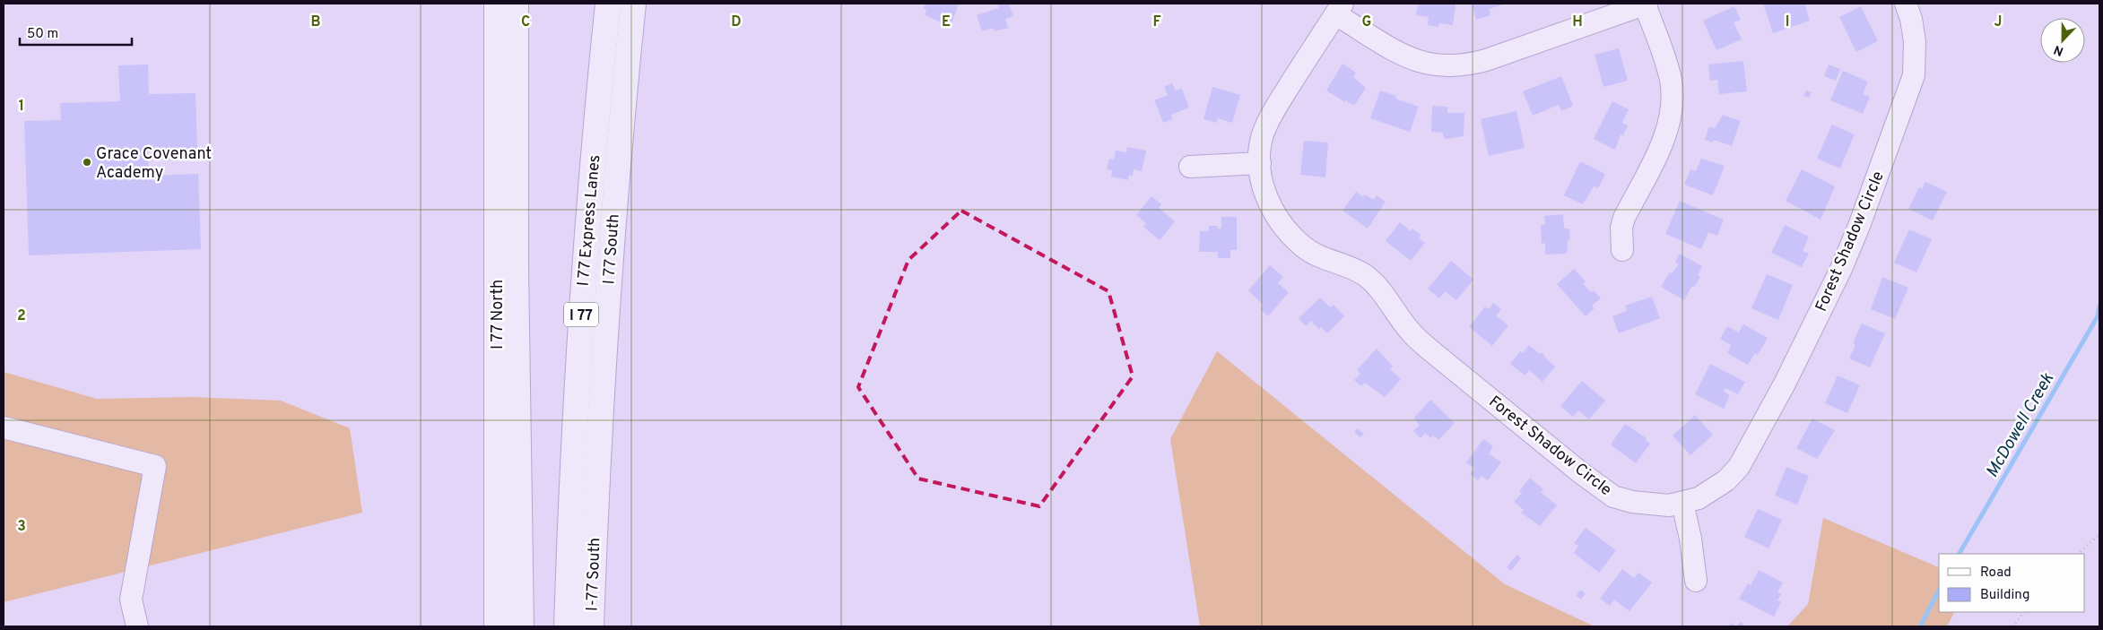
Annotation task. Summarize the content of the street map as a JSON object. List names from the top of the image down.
{
  "streets": {
    "highway": [
      "I 77 Express Lanes",
      "I 77 South",
      "I 77 North",
      "I 77",
      "I-77 South"
    ],
    "street": ["Forest Shadow Circle"]
  },
  "crossings": [
    ["I 77 South", "I-77 South"]
  ],
  "water": ["McDowell Creek"],
  "places": ["Grace Covenant Academy"],
  "legend": ["Road", "Building"],
  "scale_bar": "50 m",
  "north": "bottom",
  "grid": {
    "columns": [
      "B",
      "C",
      "D",
      "E",
      "F",
      "G",
      "H",
      "I",
      "J"
    ],
    "rows": ["1", "2", "3"]
  }
}
